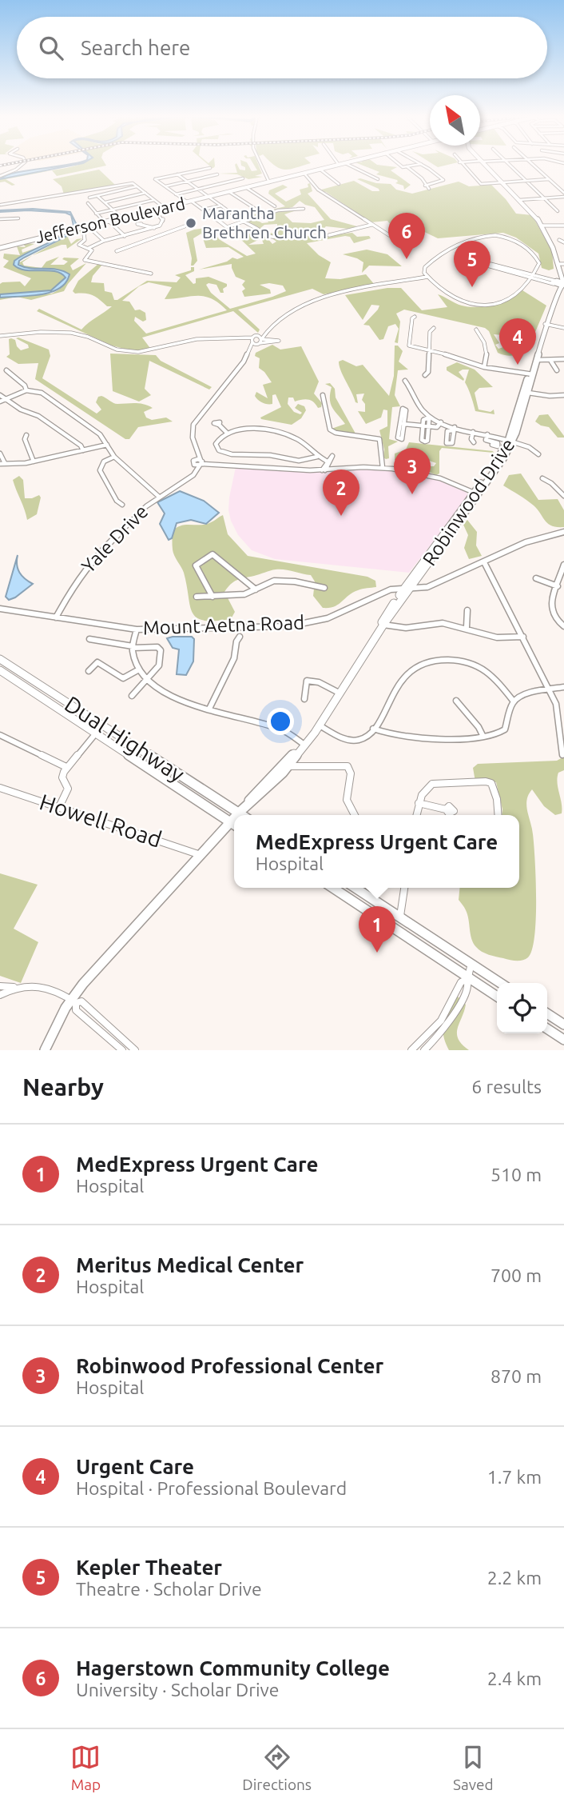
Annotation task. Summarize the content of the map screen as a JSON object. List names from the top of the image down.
{
  "streets": {
    "main road": ["Jefferson Boulevard", "Robinwood Drive", "Dual Highway"],
    "street": ["Yale Drive", "Mount Aetna Road", "Howell Road"]
  },
  "crossings": [
    ["Robinwood Drive", "Mount Aetna Road"],
    ["Yale Drive", "Mount Aetna Road"]
  ],
  "places": ["Marantha Brethren Church"],
  "north": "top left",
  "page": {
    "search": "Search here",
    "pins": [
      "6",
      "5",
      "4",
      "3",
      "2",
      "1"
    ],
    "popup": ["MedExpress Urgent Care", "Hospital"],
    "heading": ["Nearby", "6 results"],
    "list": [
      {
        "mark": "1",
        "name": "MedExpress Urgent Care",
        "note": "Hospital",
        "value": "510 m"
      },
      {
        "mark": "2",
        "name": "Meritus Medical Center",
        "note": "Hospital",
        "value": "700 m"
      },
      {
        "mark": "3",
        "name": "Robinwood Professional Center",
        "note": "Hospital",
        "value": "870 m"
      },
      {
        "mark": "4",
        "name": "Urgent Care",
        "note": "Hospital · Professional Boulevard",
        "value": "1.7 km"
      },
      {
        "mark": "5",
        "name": "Kepler Theater",
        "note": "Theatre · Scholar Drive",
        "value": "2.2 km"
      },
      {
        "mark": "6",
        "name": "Hagerstown Community College",
        "note": "University · Scholar Drive",
        "value": "2.4 km"
      }
    ],
    "nav": ["Map", "Directions", "Saved"]
  }
}
